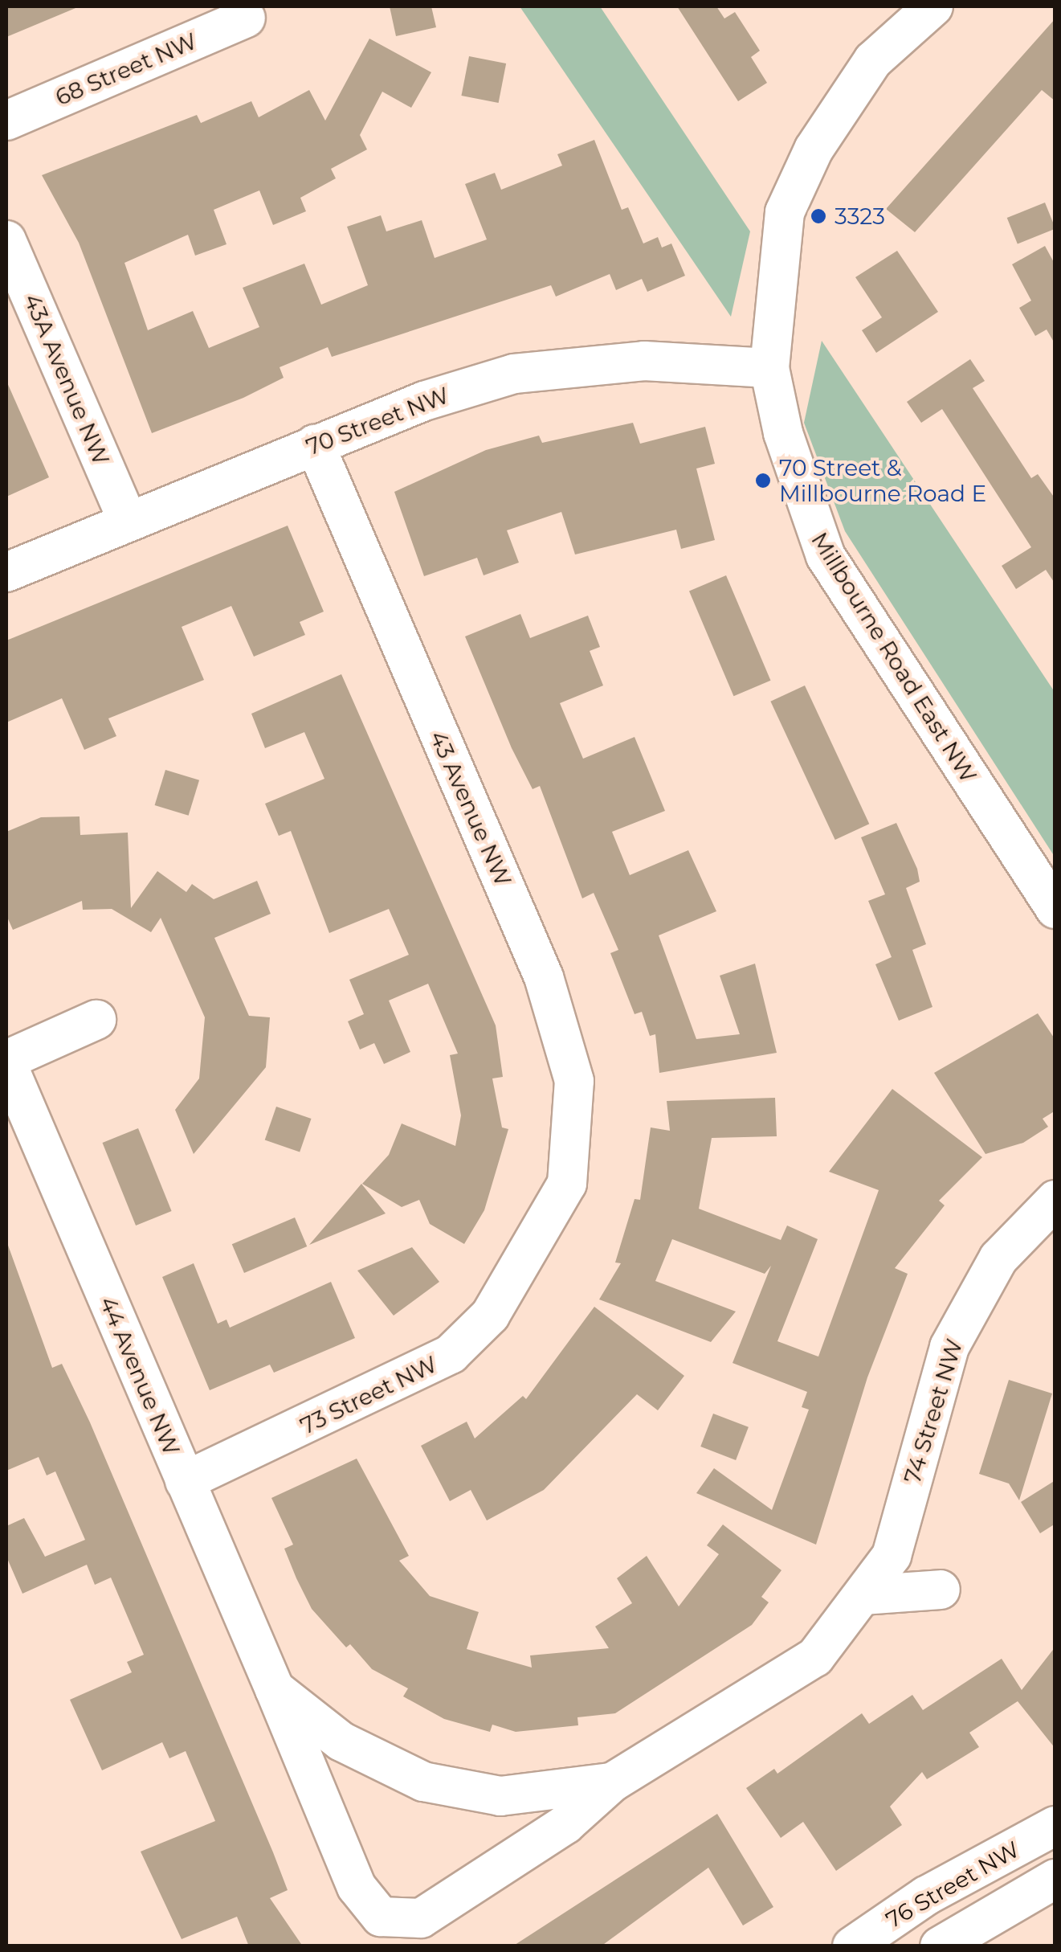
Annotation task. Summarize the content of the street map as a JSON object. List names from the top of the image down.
{
  "streets": {
    "street": [
      "68 Street NW",
      "43A Avenue NW",
      "70 Street NW",
      "Millbourne Road East NW",
      "43 Avenue NW",
      "44 Avenue NW",
      "73 Street NW",
      "74 Street NW",
      "76 Street NW"
    ]
  },
  "crossings": [
    ["43A Avenue NW", "70 Street NW"],
    ["70 Street NW", "Millbourne Road East NW"],
    ["70 Street NW", "43 Avenue NW"],
    ["43 Avenue NW", "73 Street NW"],
    ["44 Avenue NW", "73 Street NW"],
    ["44 Avenue NW", "74 Street NW"]
  ],
  "places": ["3323", "70 Street & Millbourne Road E"]
}
